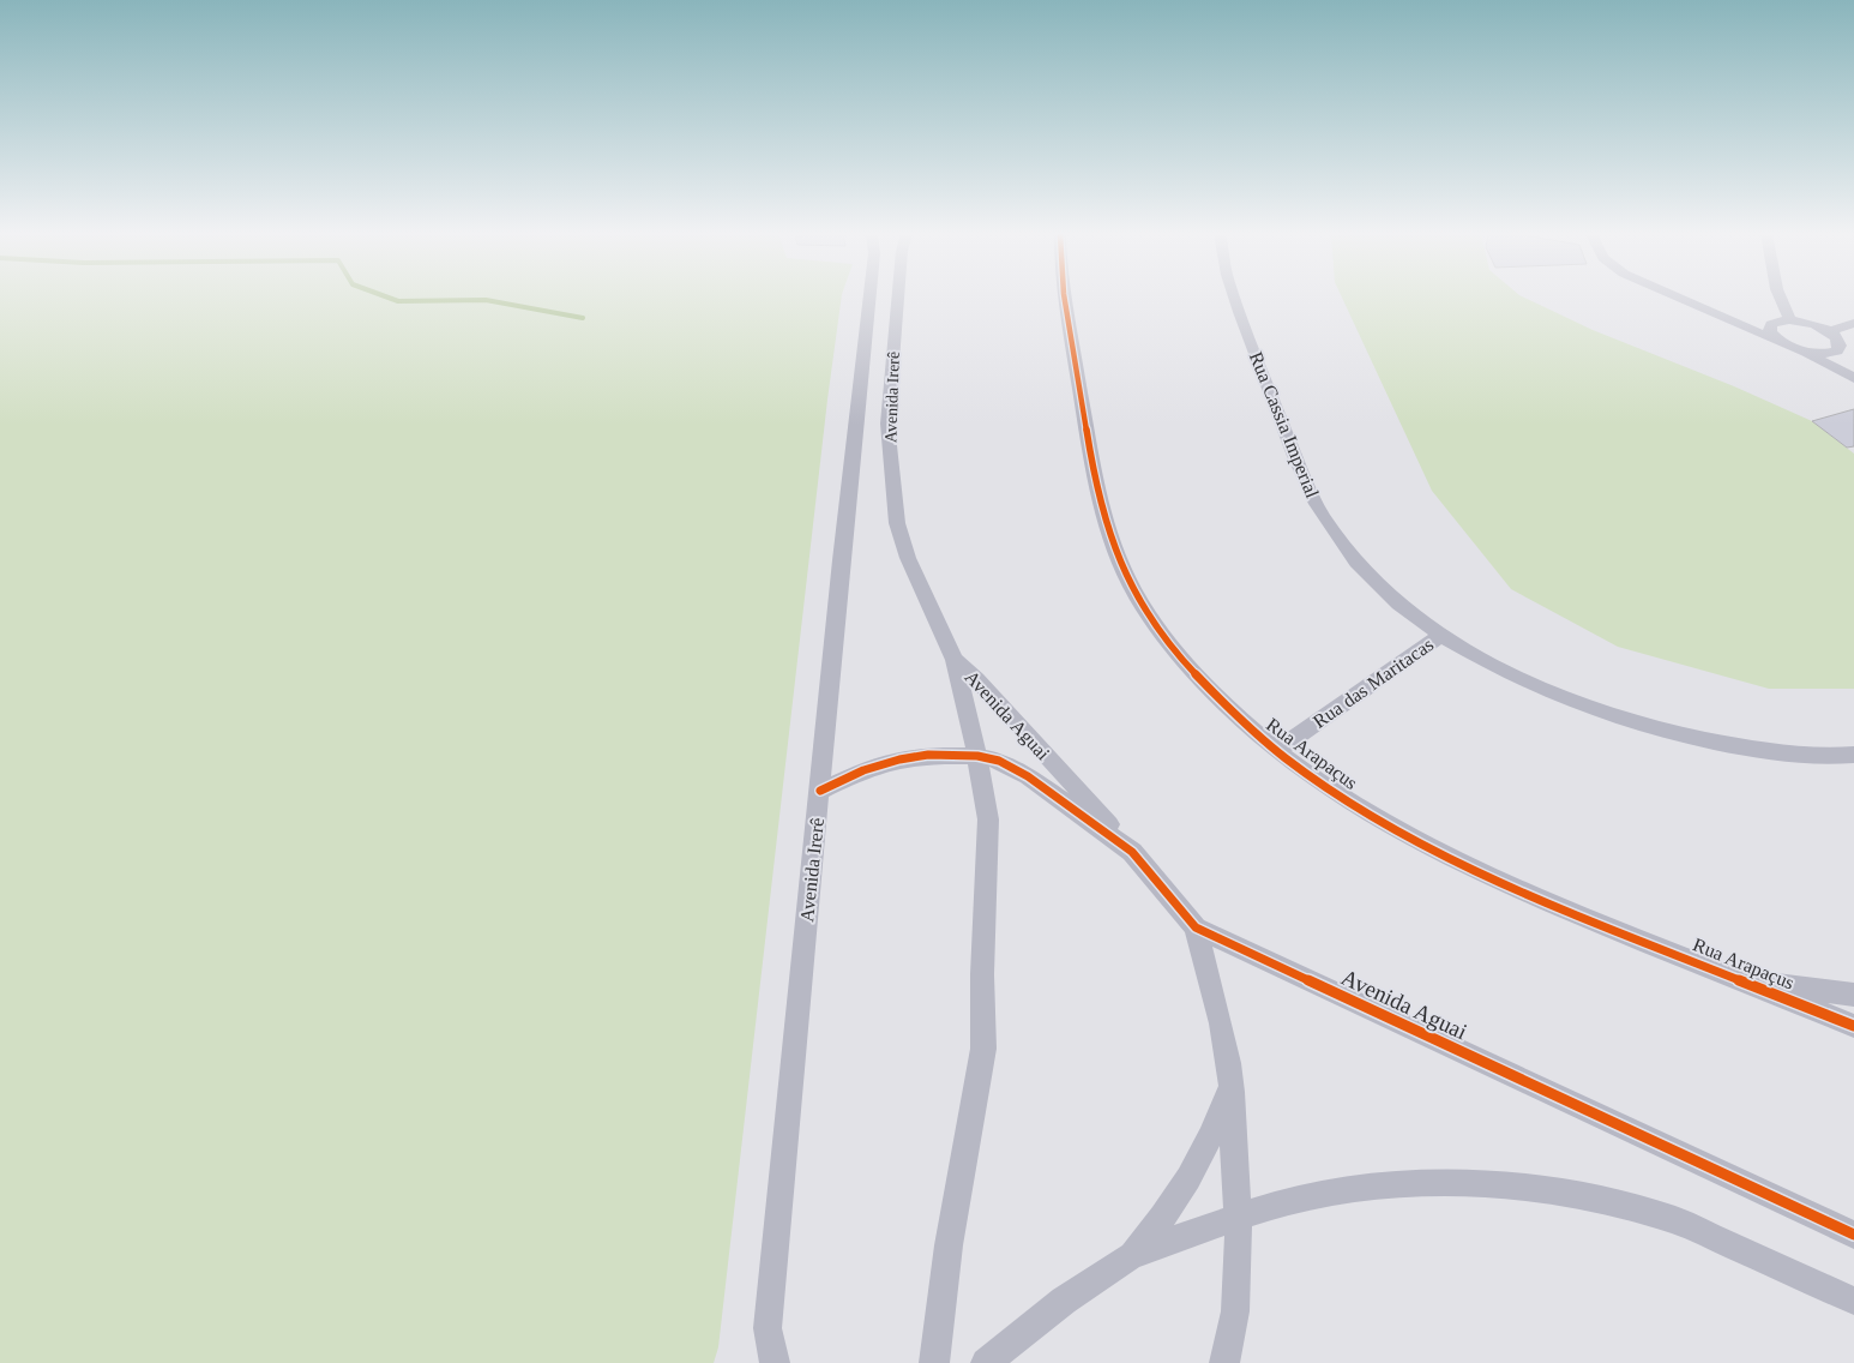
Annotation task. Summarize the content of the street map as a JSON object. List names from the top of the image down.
{
  "streets": {
    "street": [
      "Avenida Irerê",
      "Rua Cassia Imperial",
      "Rua das Maritacas",
      "Avenida Aguai",
      "Rua Arapaçus"
    ]
  },
  "crossings": [
    ["Avenida Irerê", "Avenida Aguai"],
    ["Rua Cassia Imperial", "Rua das Maritacas"],
    ["Rua das Maritacas", "Rua Arapaçus"]
  ]
}
